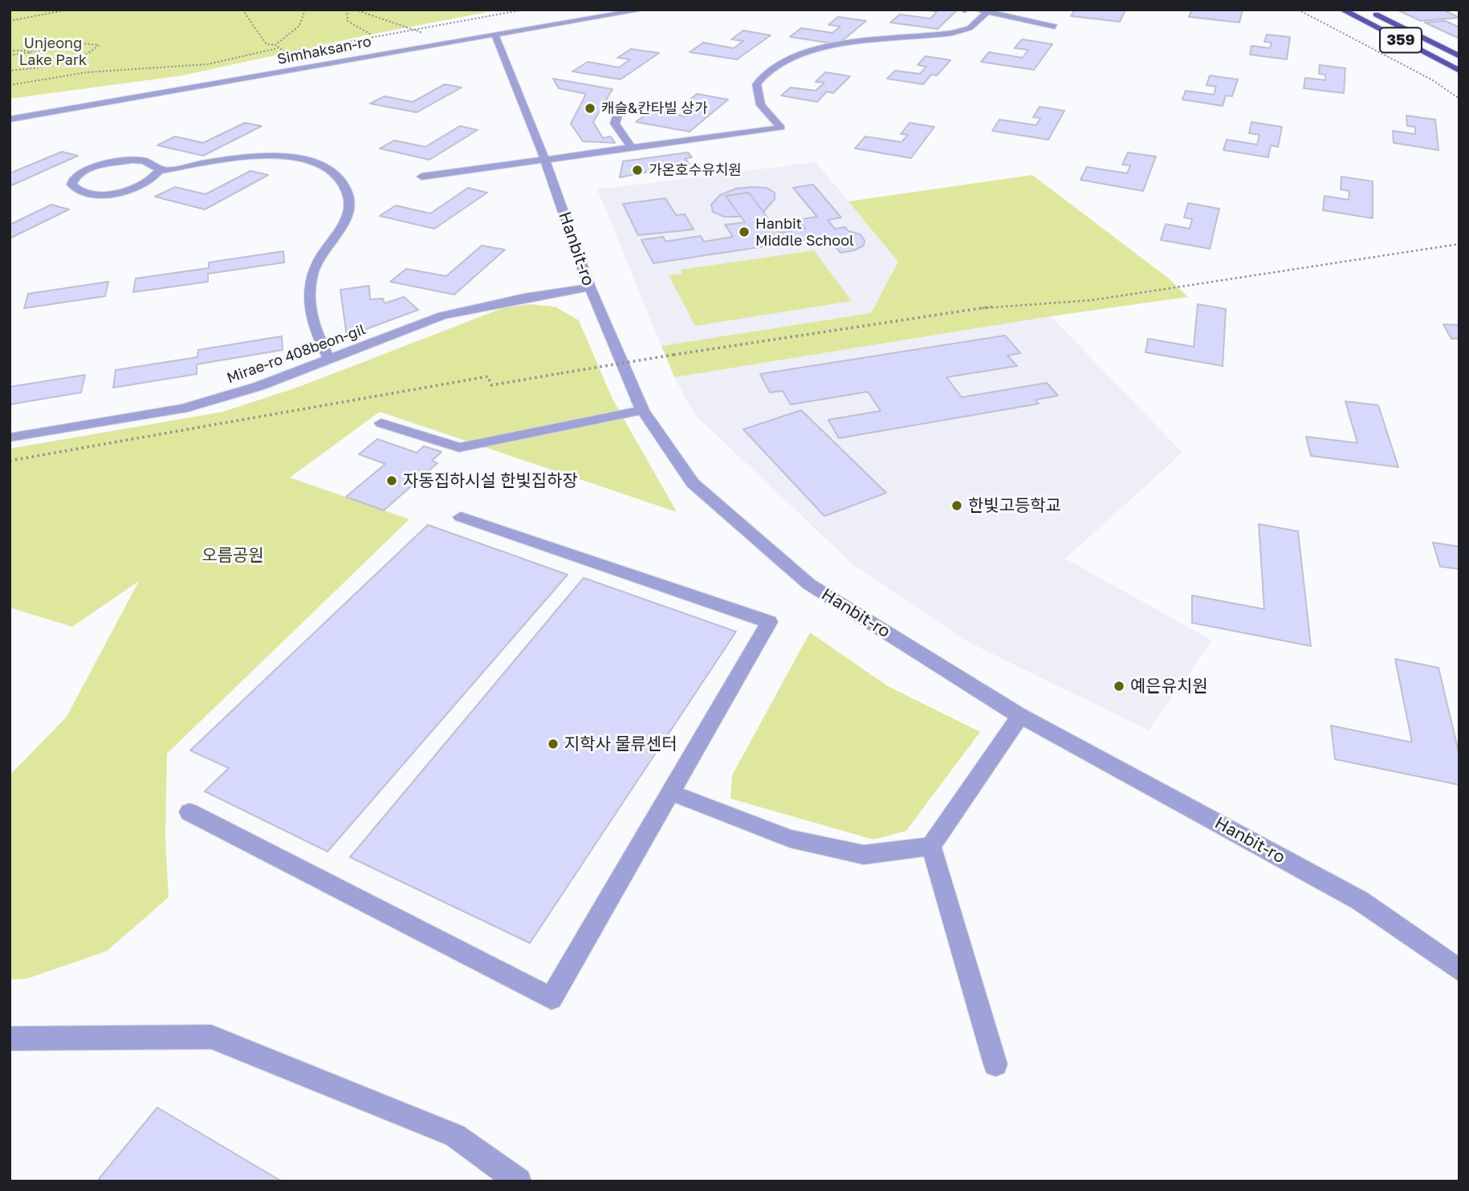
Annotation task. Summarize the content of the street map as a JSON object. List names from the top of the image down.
{
  "streets": {
    "main road": ["359"],
    "street": ["Simhaksan-ro", "Hanbit-ro", "Mirae-ro 408beon-gil"]
  },
  "crossings": [
    ["Simhaksan-ro", "Hanbit-ro"],
    ["Hanbit-ro", "Mirae-ro 408beon-gil"]
  ],
  "parks": ["Unjeong Lake Park", "오름공원"],
  "places": [
    "캐슬&칸타빌 상가",
    "가온호수유치원",
    "Hanbit Middle School",
    "자동집하시설 한빛집하장",
    "한빛고등학교",
    "예은유치원",
    "지학사 물류센터"
  ]
}
